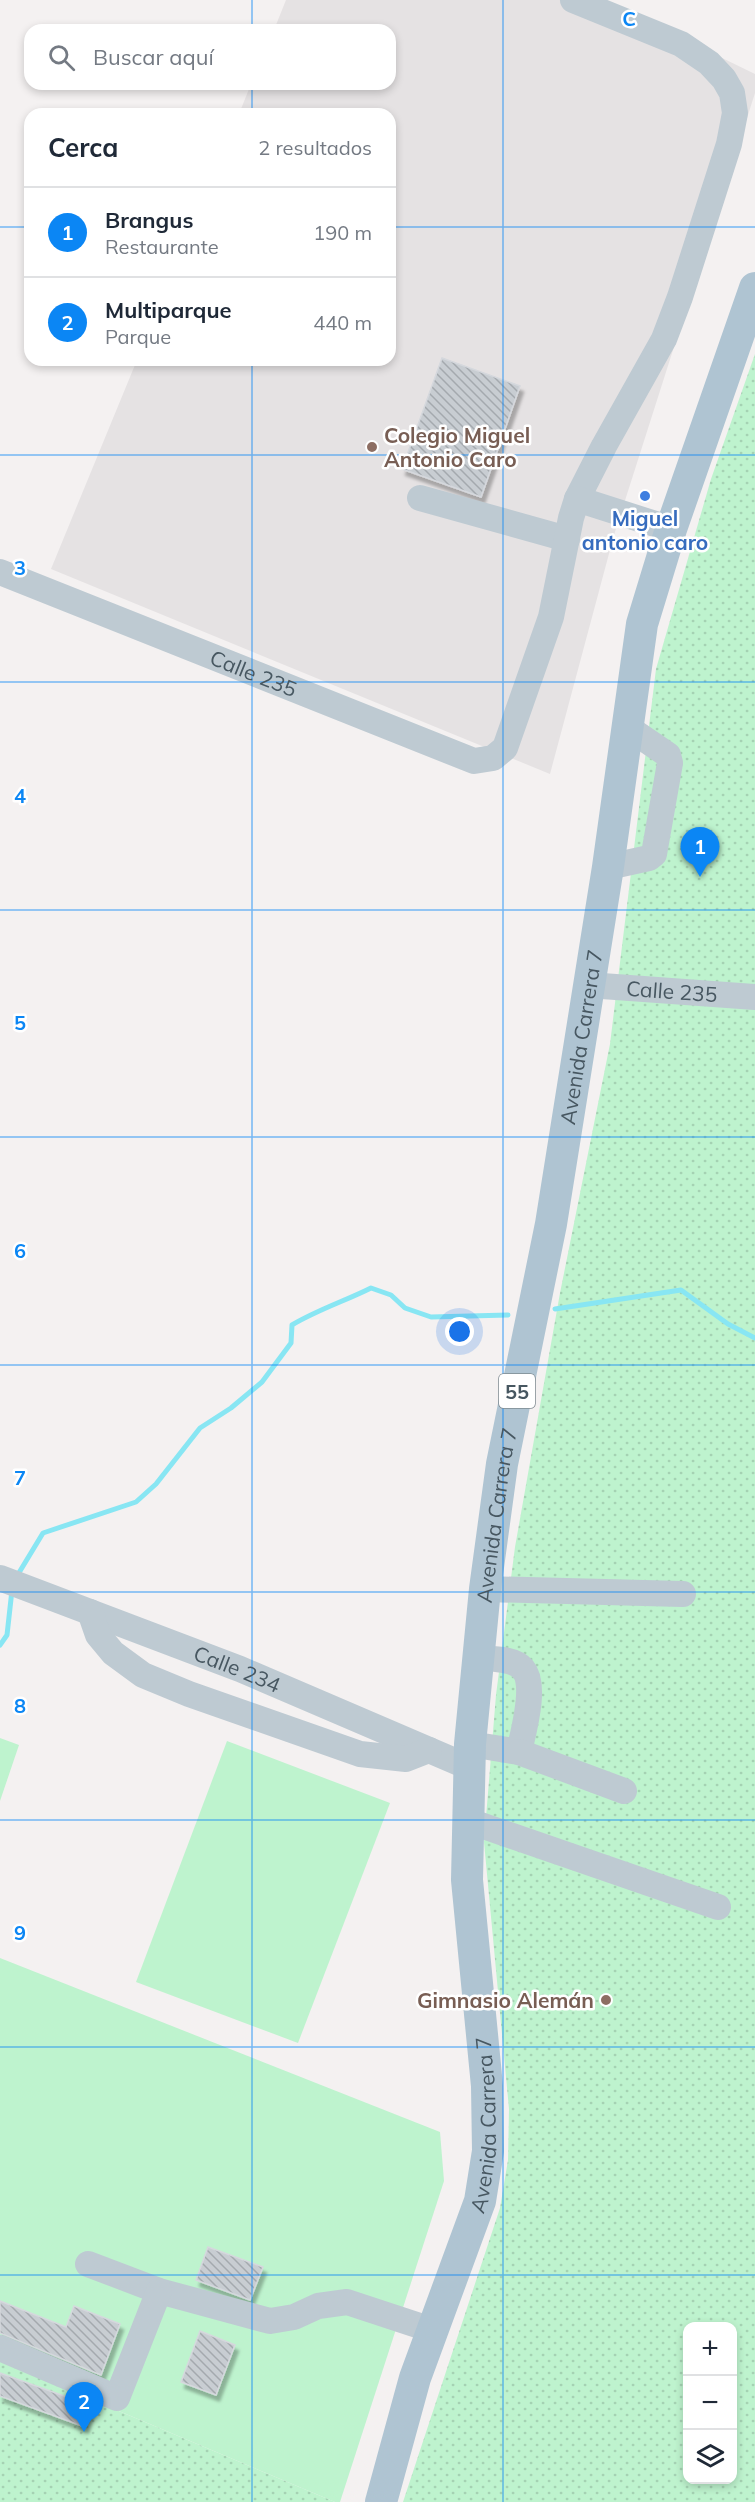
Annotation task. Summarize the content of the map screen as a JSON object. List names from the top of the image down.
{
  "streets": {
    "main road": ["Avenida Carrera 7", "55"],
    "street": ["Calle 235", "Calle 234"]
  },
  "crossings": [
    ["Calle 235", "Avenida Carrera 7"],
    ["Avenida Carrera 7", "Calle 234"]
  ],
  "places": ["Colegio Miguel Antonio Caro", "Miguel antonio caro", "Gimnasio Alemán"],
  "page": {
    "search": "Buscar aquí",
    "heading": ["Cerca", "2 resultados"],
    "list": [
      {
        "mark": "1",
        "name": "Brangus",
        "note": "Restaurante",
        "value": "190 m"
      },
      {
        "mark": "2",
        "name": "Multiparque",
        "note": "Parque",
        "value": "440 m"
      }
    ],
    "pins": ["1", "2"],
    "map_buttons": ["+", "−"]
  },
  "grid": {
    "columns": ["C"],
    "rows": [
      "3",
      "4",
      "5",
      "6",
      "7",
      "8",
      "9"
    ]
  }
}
